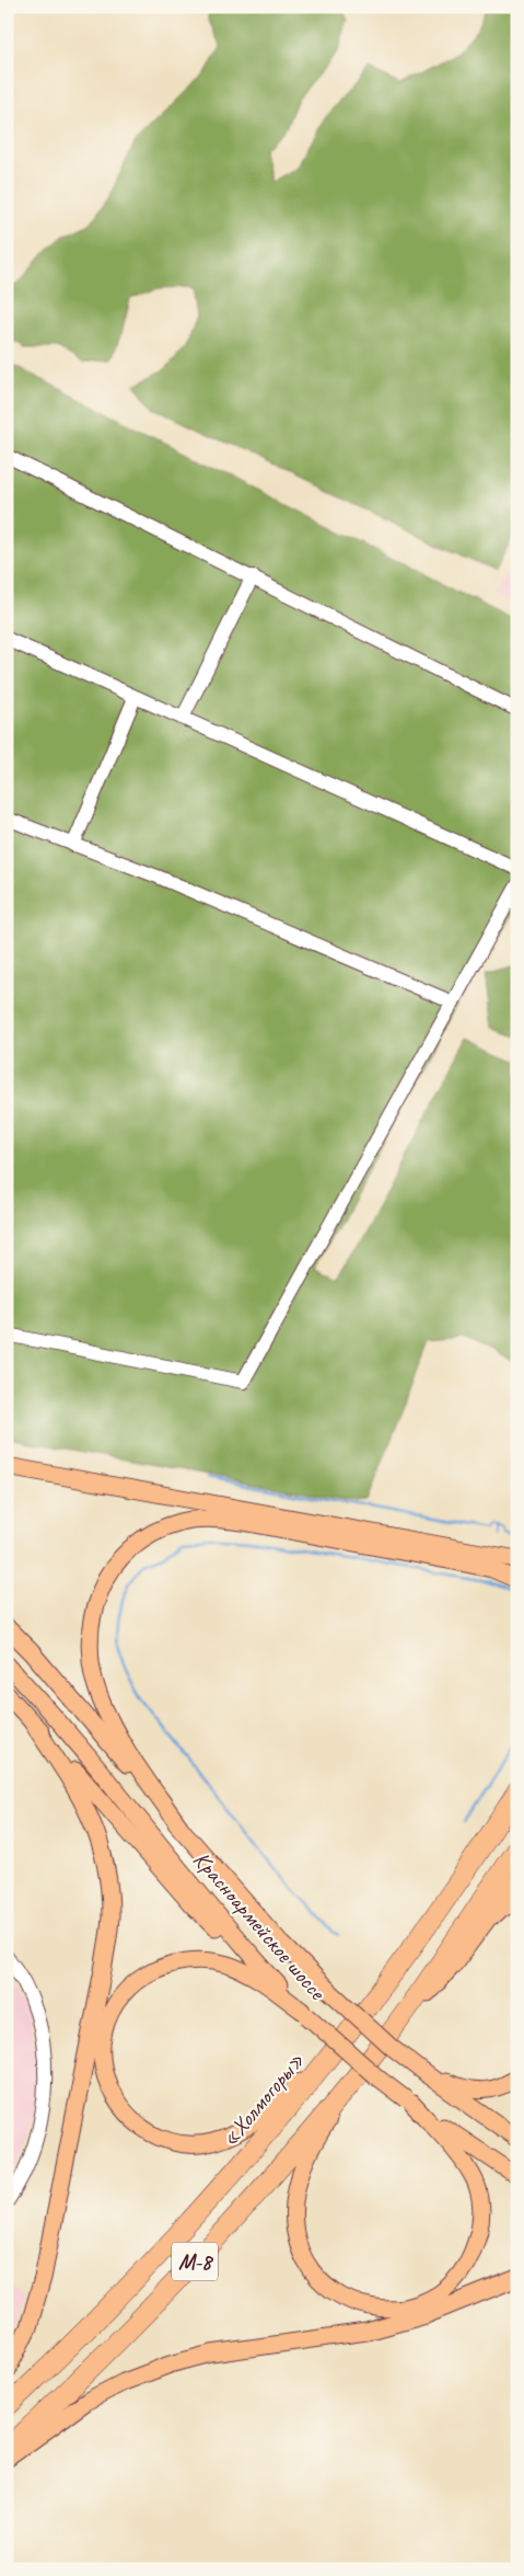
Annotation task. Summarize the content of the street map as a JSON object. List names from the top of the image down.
{
  "streets": {
    "highway": ["«Холмогоры»", "М-8"],
    "main road": ["Красноармейское шоссе"]
  }
}
